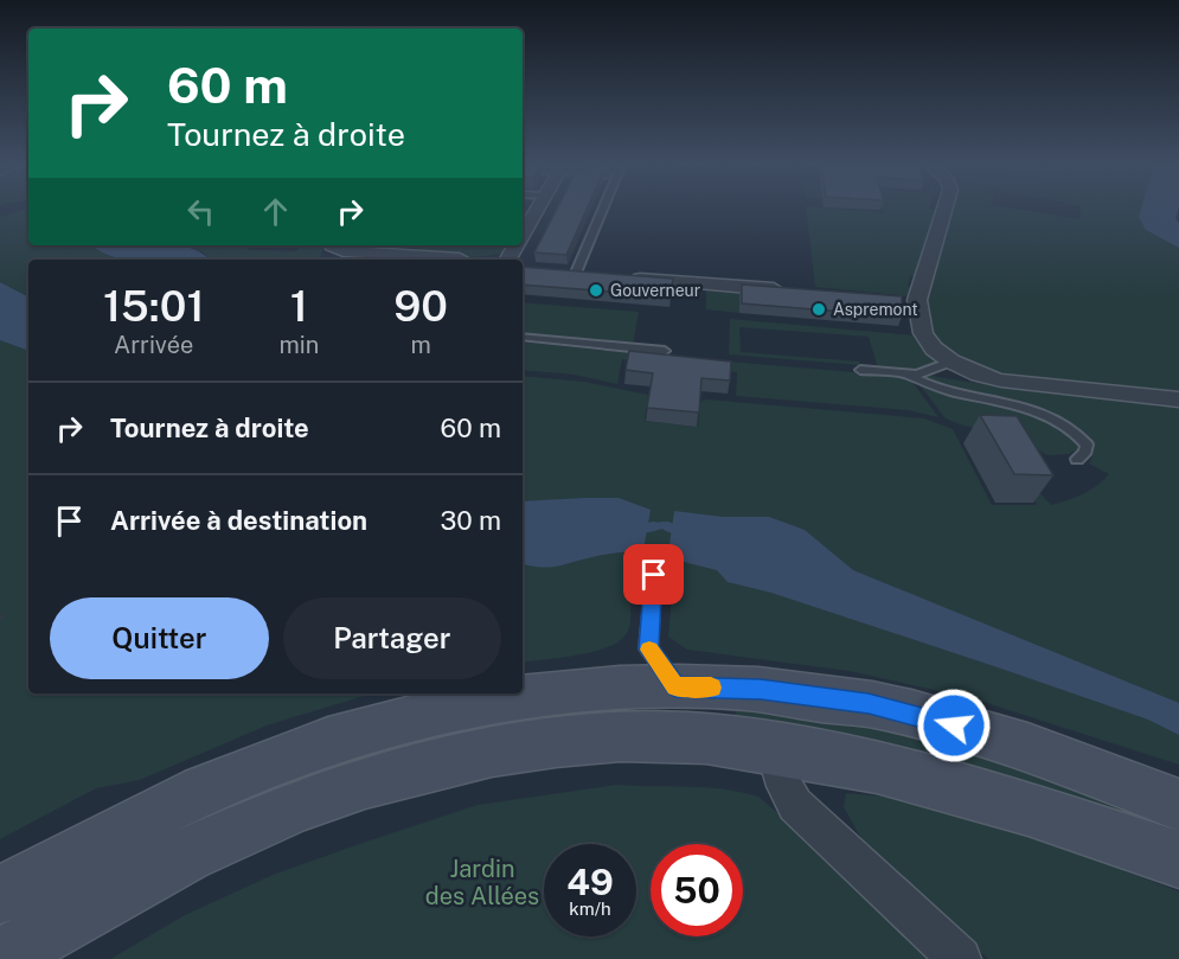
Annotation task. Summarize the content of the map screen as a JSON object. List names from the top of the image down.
{
  "parks": ["Jardin des Allées"],
  "places": ["Gouverneur", "Aspremont"],
  "page": {
    "turn": ["60 m", "Tournez à droite"],
    "eta": [
      "15:01",
      "Arrivée",
      "1",
      "min",
      "90",
      "m"
    ],
    "list": [
      {
        "name": "Tournez à droite",
        "value": "60 m"
      },
      {
        "name": "Arrivée à destination",
        "value": "30 m"
      }
    ],
    "buttons": ["Quitter", "Partager"],
    "speed": "49 km/h",
    "limit": "50"
  }
}
